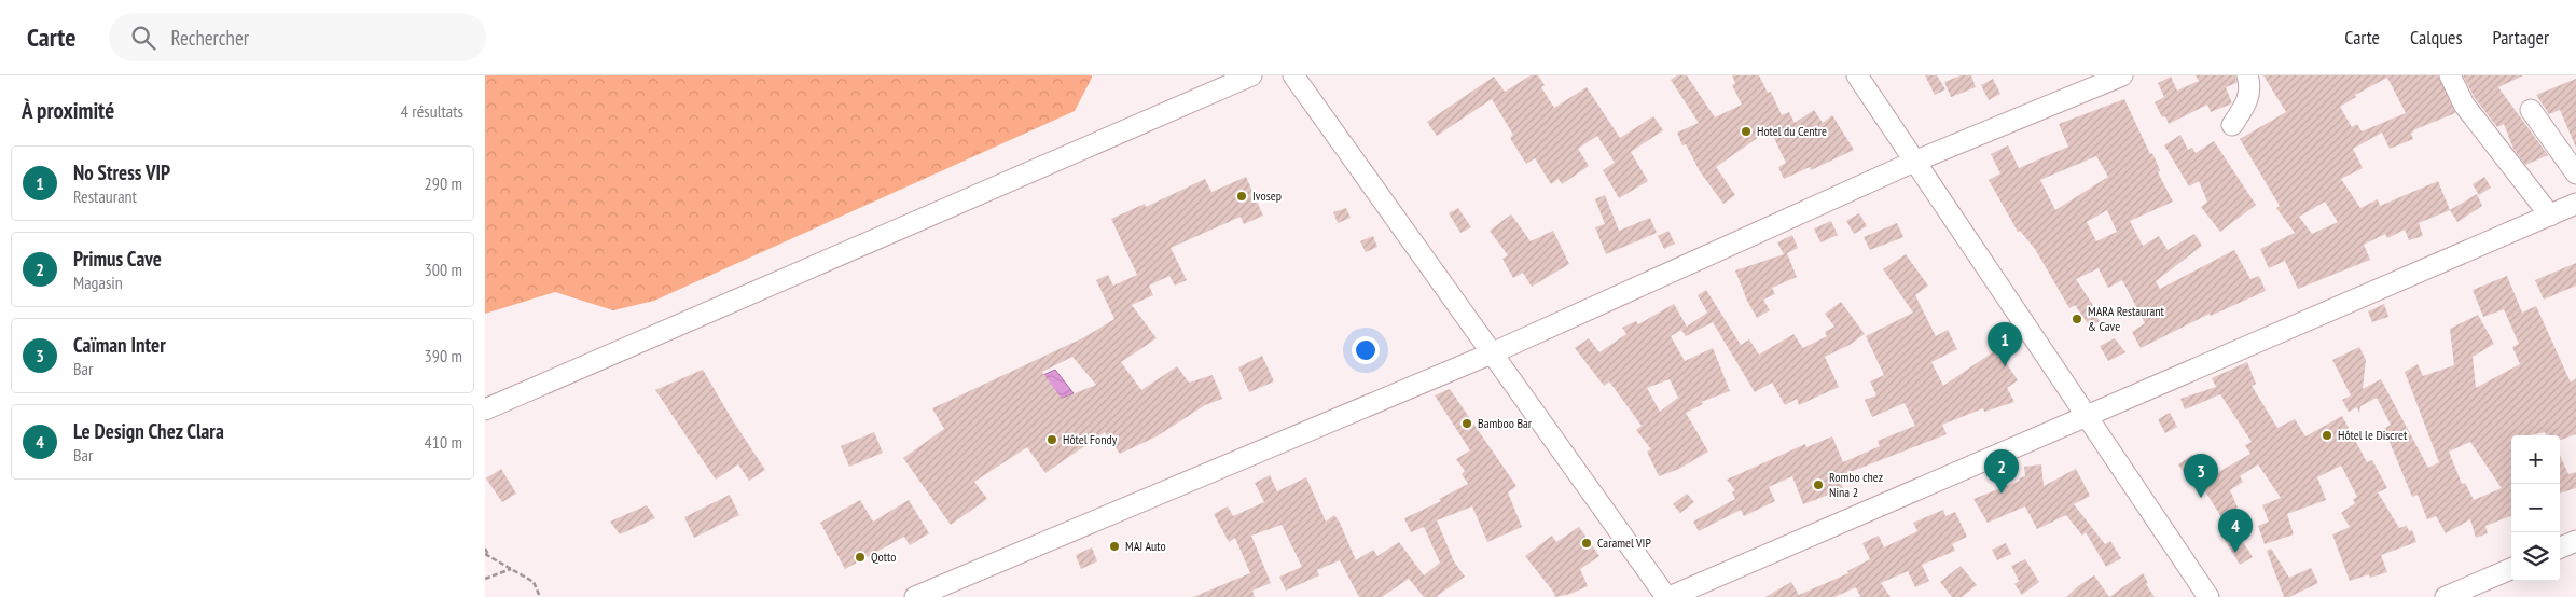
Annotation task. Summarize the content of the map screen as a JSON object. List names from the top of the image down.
{
  "places": [
    "Hotel du Centre",
    "Ivosep",
    "MARA Restaurant & Cave",
    "Bamboo Bar",
    "Hôtel le Discret",
    "Hôtel Fondy",
    "Rombo chez Nina 2",
    "Caramel VIP",
    "MAJ Auto",
    "Qotto"
  ],
  "page": {
    "header": "Carte",
    "search": "Rechercher",
    "nav": ["Carte", "Calques", "Partager"],
    "heading": ["À proximité", "4 résultats"],
    "list": [
      {
        "mark": "1",
        "name": "No Stress VIP",
        "note": "Restaurant",
        "value": "290 m"
      },
      {
        "mark": "2",
        "name": "Primus Cave",
        "note": "Magasin",
        "value": "300 m"
      },
      {
        "mark": "3",
        "name": "Caïman Inter",
        "note": "Bar",
        "value": "390 m"
      },
      {
        "mark": "4",
        "name": "Le Design Chez Clara",
        "note": "Bar",
        "value": "410 m"
      }
    ],
    "pins": [
      "1",
      "2",
      "3",
      "4"
    ],
    "map_buttons": ["+", "−"]
  }
}
